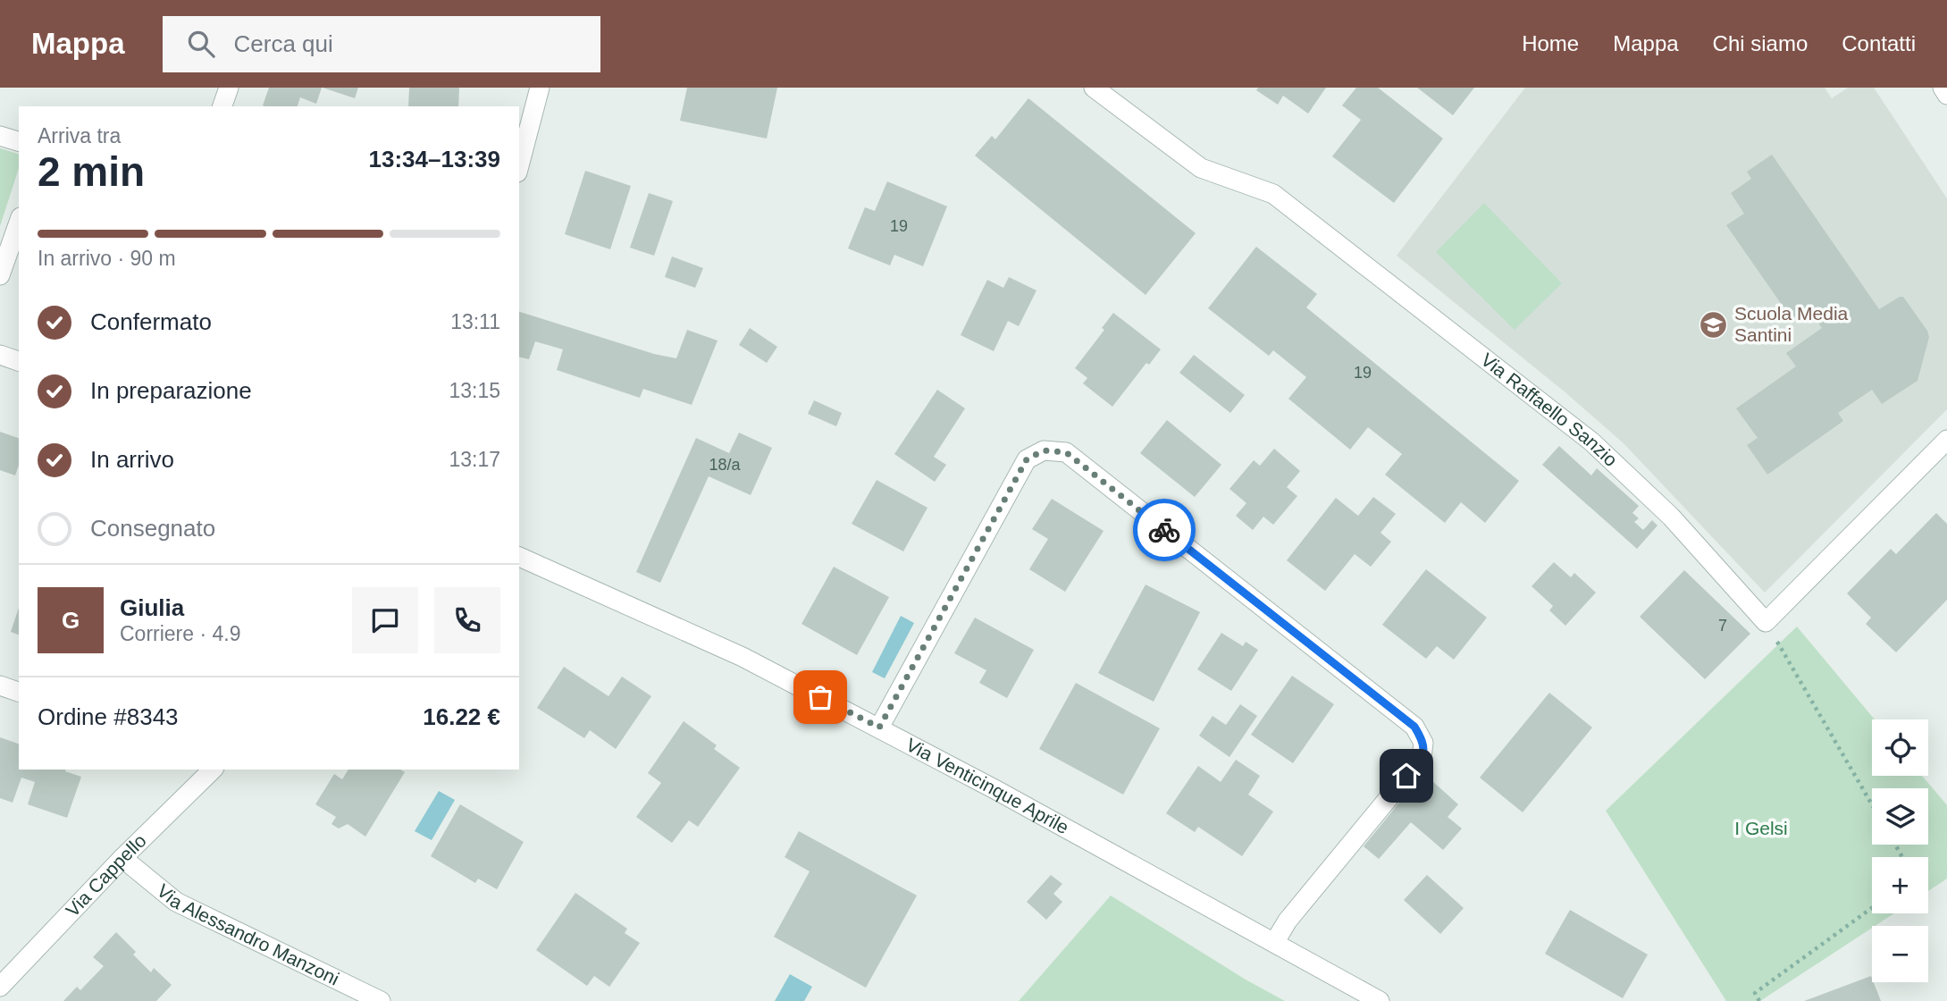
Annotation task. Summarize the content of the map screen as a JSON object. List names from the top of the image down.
{
  "streets": {
    "street": [
      "Via Raffaello Sanzio",
      "Via Venticinque Aprile",
      "Via Cappello",
      "Via Alessandro Manzoni"
    ]
  },
  "crossings": [
    ["Via Cappello", "Via Alessandro Manzoni"]
  ],
  "parks": ["I Gelsi"],
  "places": {
    "school or university": ["Scuola Media Santini"]
  },
  "house_numbers": [
    "19",
    "19",
    "18/a",
    "7"
  ],
  "page": {
    "header": "Mappa",
    "search": "Cerca qui",
    "nav": [
      "Home",
      "Mappa",
      "Chi siamo",
      "Contatti"
    ],
    "heading": ["2 min", "Arriva tra", "13:34–13:39"],
    "panel": [
      "Giulia",
      "Corriere · 4.9",
      "Ordine #8343",
      "16.22 €"
    ],
    "bar": "In arrivo · 90 m",
    "list": [
      ["Confermato", "13:11"],
      ["In preparazione", "13:15"],
      ["In arrivo", "13:17"],
      "Consegnato"
    ],
    "round": "G",
    "map_buttons": ["+", "−"]
  }
}
